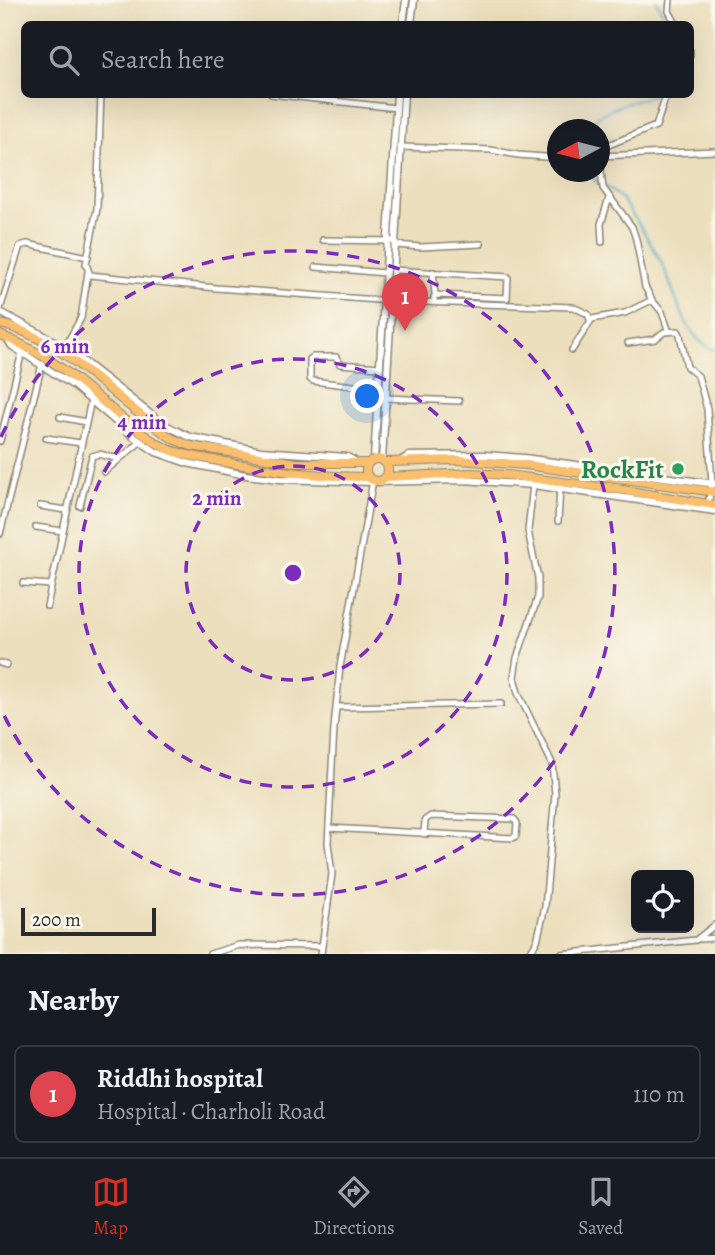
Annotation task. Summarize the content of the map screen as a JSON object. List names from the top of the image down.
{
  "places": ["RockFit"],
  "scale_bar": "200 m",
  "north": "left",
  "page": {
    "search": "Search here",
    "pins": "1",
    "scale": "200 m",
    "heading": "Nearby",
    "list": [
      {
        "mark": "1",
        "name": "Riddhi hospital",
        "note": "Hospital · Charholi Road",
        "value": "110 m"
      }
    ],
    "nav": ["Map", "Directions", "Saved"]
  },
  "rings": ["6 min", "4 min", "2 min"]
}
